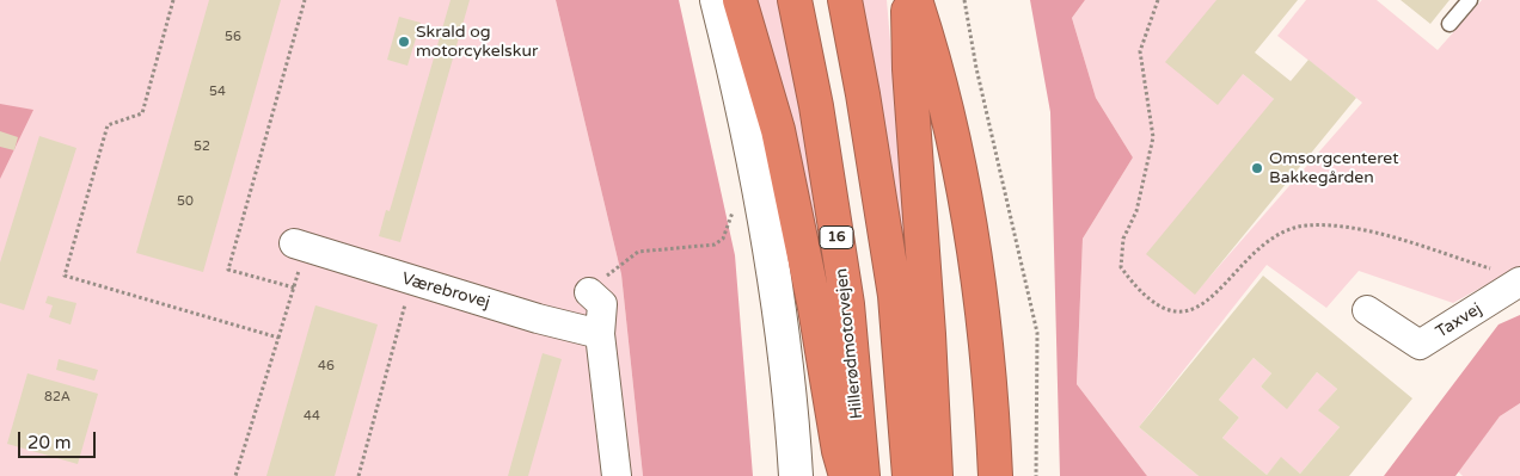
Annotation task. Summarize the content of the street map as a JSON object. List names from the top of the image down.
{
  "streets": {
    "highway": ["16", "Hillerødmotorvejen"],
    "street": ["Værebrovej", "Taxvej"]
  },
  "places": ["Skrald og motorcykelskur", "Omsorgcenteret Bakkegården"],
  "house_numbers": [
    "56",
    "54",
    "52",
    "50",
    "46",
    "82A",
    "44"
  ],
  "scale_bar": "20 m"
}
